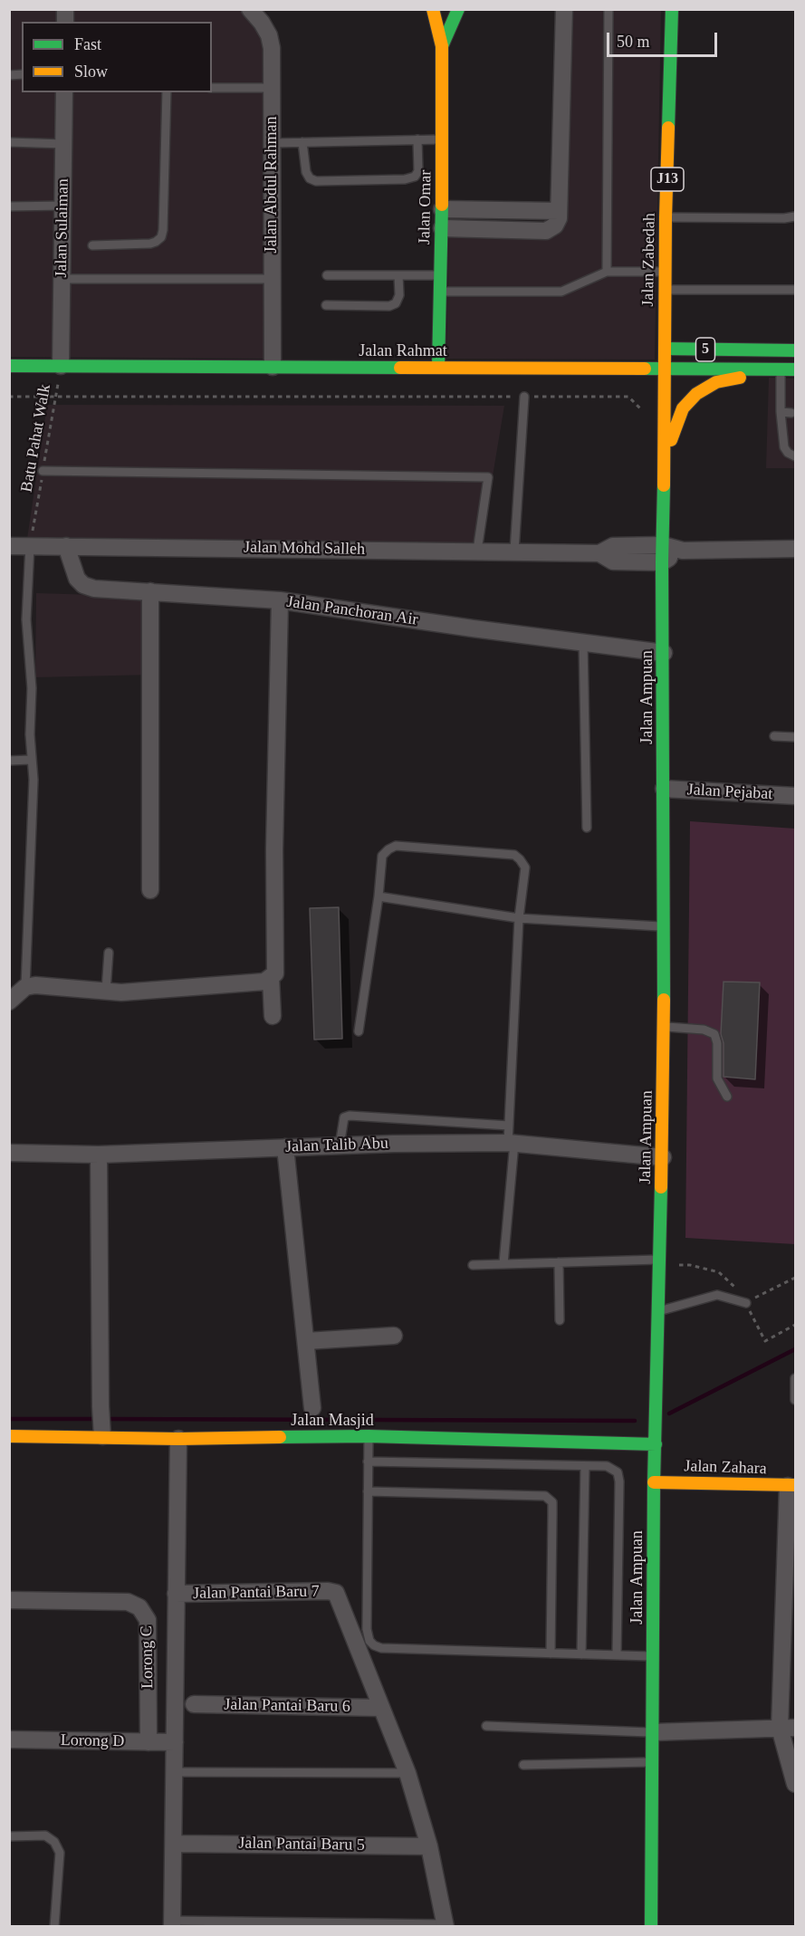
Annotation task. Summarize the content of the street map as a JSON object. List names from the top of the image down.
{
  "streets": {
    "main road": [
      "J13",
      "Jalan Omar",
      "Jalan Zabedah",
      "5",
      "Jalan Rahmat",
      "Jalan Ampuan",
      "Jalan Masjid",
      "Jalan Zahara"
    ],
    "street": [
      "Jalan Abdul Rahman",
      "Jalan Sulaiman",
      "Jalan Mohd Salleh",
      "Jalan Panchoran Air",
      "Jalan Pejabat",
      "Jalan Talib Abu",
      "Jalan Pantai Baru 7",
      "Lorong C",
      "Jalan Pantai Baru 6",
      "Lorong D",
      "Jalan Pantai Baru 5"
    ],
    "path": ["Batu Pahat Walk"]
  },
  "crossings": [
    ["Jalan Abdul Rahman", "Jalan Rahmat"],
    ["Jalan Omar", "Jalan Rahmat"],
    ["Jalan Sulaiman", "Jalan Rahmat"],
    ["Jalan Sulaiman", "Batu Pahat Walk"],
    ["Jalan Zabedah", "5"],
    ["Jalan Zabedah", "Jalan Ampuan"],
    ["5", "Jalan Ampuan"],
    ["Jalan Rahmat", "Batu Pahat Walk"],
    ["Jalan Rahmat", "Jalan Ampuan"],
    ["Batu Pahat Walk", "Jalan Mohd Salleh"],
    ["Jalan Mohd Salleh", "Jalan Panchoran Air"],
    ["Jalan Panchoran Air", "Jalan Ampuan"],
    ["Jalan Ampuan", "Jalan Pejabat"],
    ["Jalan Ampuan", "Jalan Talib Abu"],
    ["Jalan Ampuan", "Jalan Masjid"],
    ["Jalan Ampuan", "Jalan Zahara"],
    ["Jalan Pantai Baru 7", "Jalan Pantai Baru 6"],
    ["Lorong C", "Lorong D"]
  ],
  "legend": ["Fast", "Slow"],
  "scale_bar": "50 m"
}
